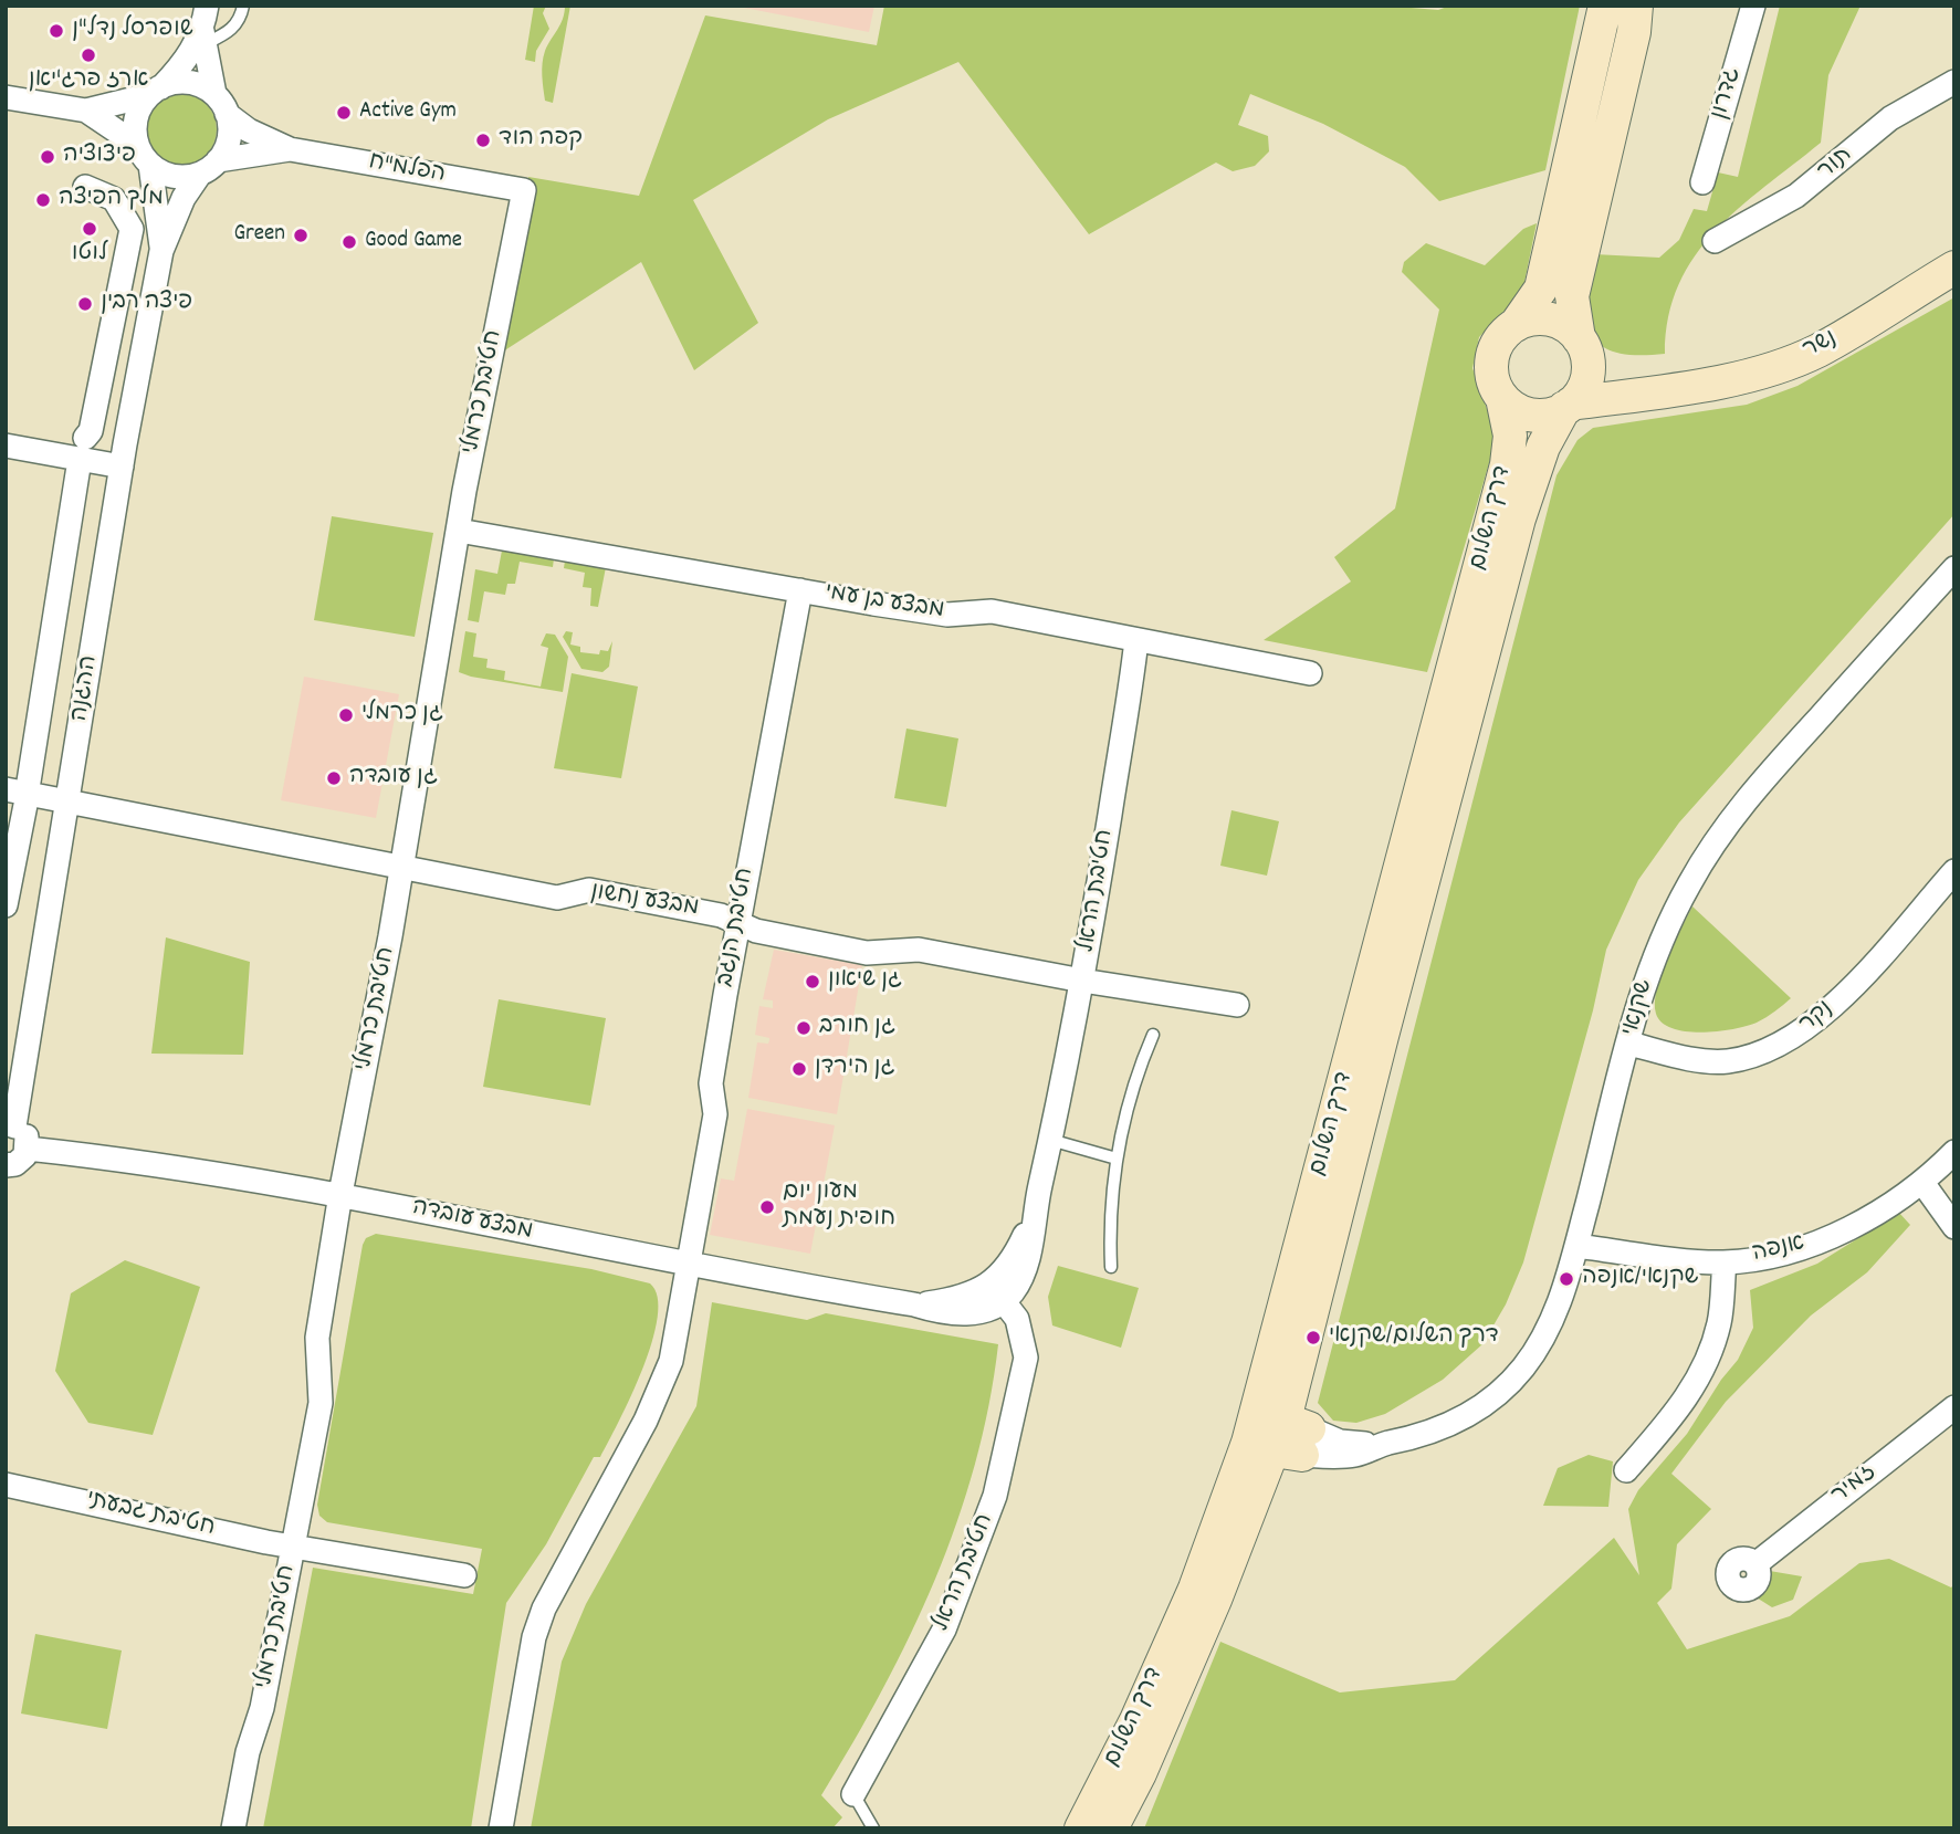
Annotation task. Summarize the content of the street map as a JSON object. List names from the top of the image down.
{
  "streets": {
    "street": [
      "גדרון",
      "תור",
      "הפלמ\"ח",
      "נשר",
      "חטיבת כרמלי",
      "דרך השלום",
      "מבצע בן עמי",
      "ההגנה",
      "חטיבת הראל",
      "מבצע נחשון",
      "חטיבת הנגב",
      "שקנאי",
      "נקר",
      "מבצע עובדה",
      "אנפה",
      "זמיר",
      "חטיבת גבעתי"
    ]
  },
  "crossings": [
    ["הפלמ\"ח", "חטיבת כרמלי"],
    ["הפלמ\"ח", "ההגנה"],
    ["נשר", "דרך השלום"],
    ["חטיבת כרמלי", "מבצע בן עמי"],
    ["חטיבת כרמלי", "מבצע נחשון"],
    ["חטיבת כרמלי", "מבצע עובדה"],
    ["חטיבת כרמלי", "חטיבת גבעתי"],
    ["דרך השלום", "שקנאי"],
    ["מבצע בן עמי", "חטיבת הראל"],
    ["מבצע בן עמי", "חטיבת הנגב"],
    ["ההגנה", "מבצע נחשון"],
    ["חטיבת הראל", "מבצע נחשון"],
    ["חטיבת הראל", "מבצע עובדה"],
    ["מבצע נחשון", "חטיבת הנגב"],
    ["חטיבת הנגב", "מבצע עובדה"],
    ["שקנאי", "נקר"],
    ["שקנאי", "אנפה"]
  ],
  "places": [
    "שופרסל נדל\"ן",
    "ארז פרג'יאן",
    "Active Gym",
    "קפה הוד",
    "פיצוציה",
    "מלך הפיצה",
    "לוטו",
    "Green",
    "Good Game",
    "פיצה רבין",
    "גן כרמלי",
    "גן עובדה",
    "גן שיאון",
    "גן חורב",
    "גן הירדן",
    "מעון יום חופית נעמת",
    "שקנאי/אנפה",
    "דרך השלום/שקנאי"
  ]
}
